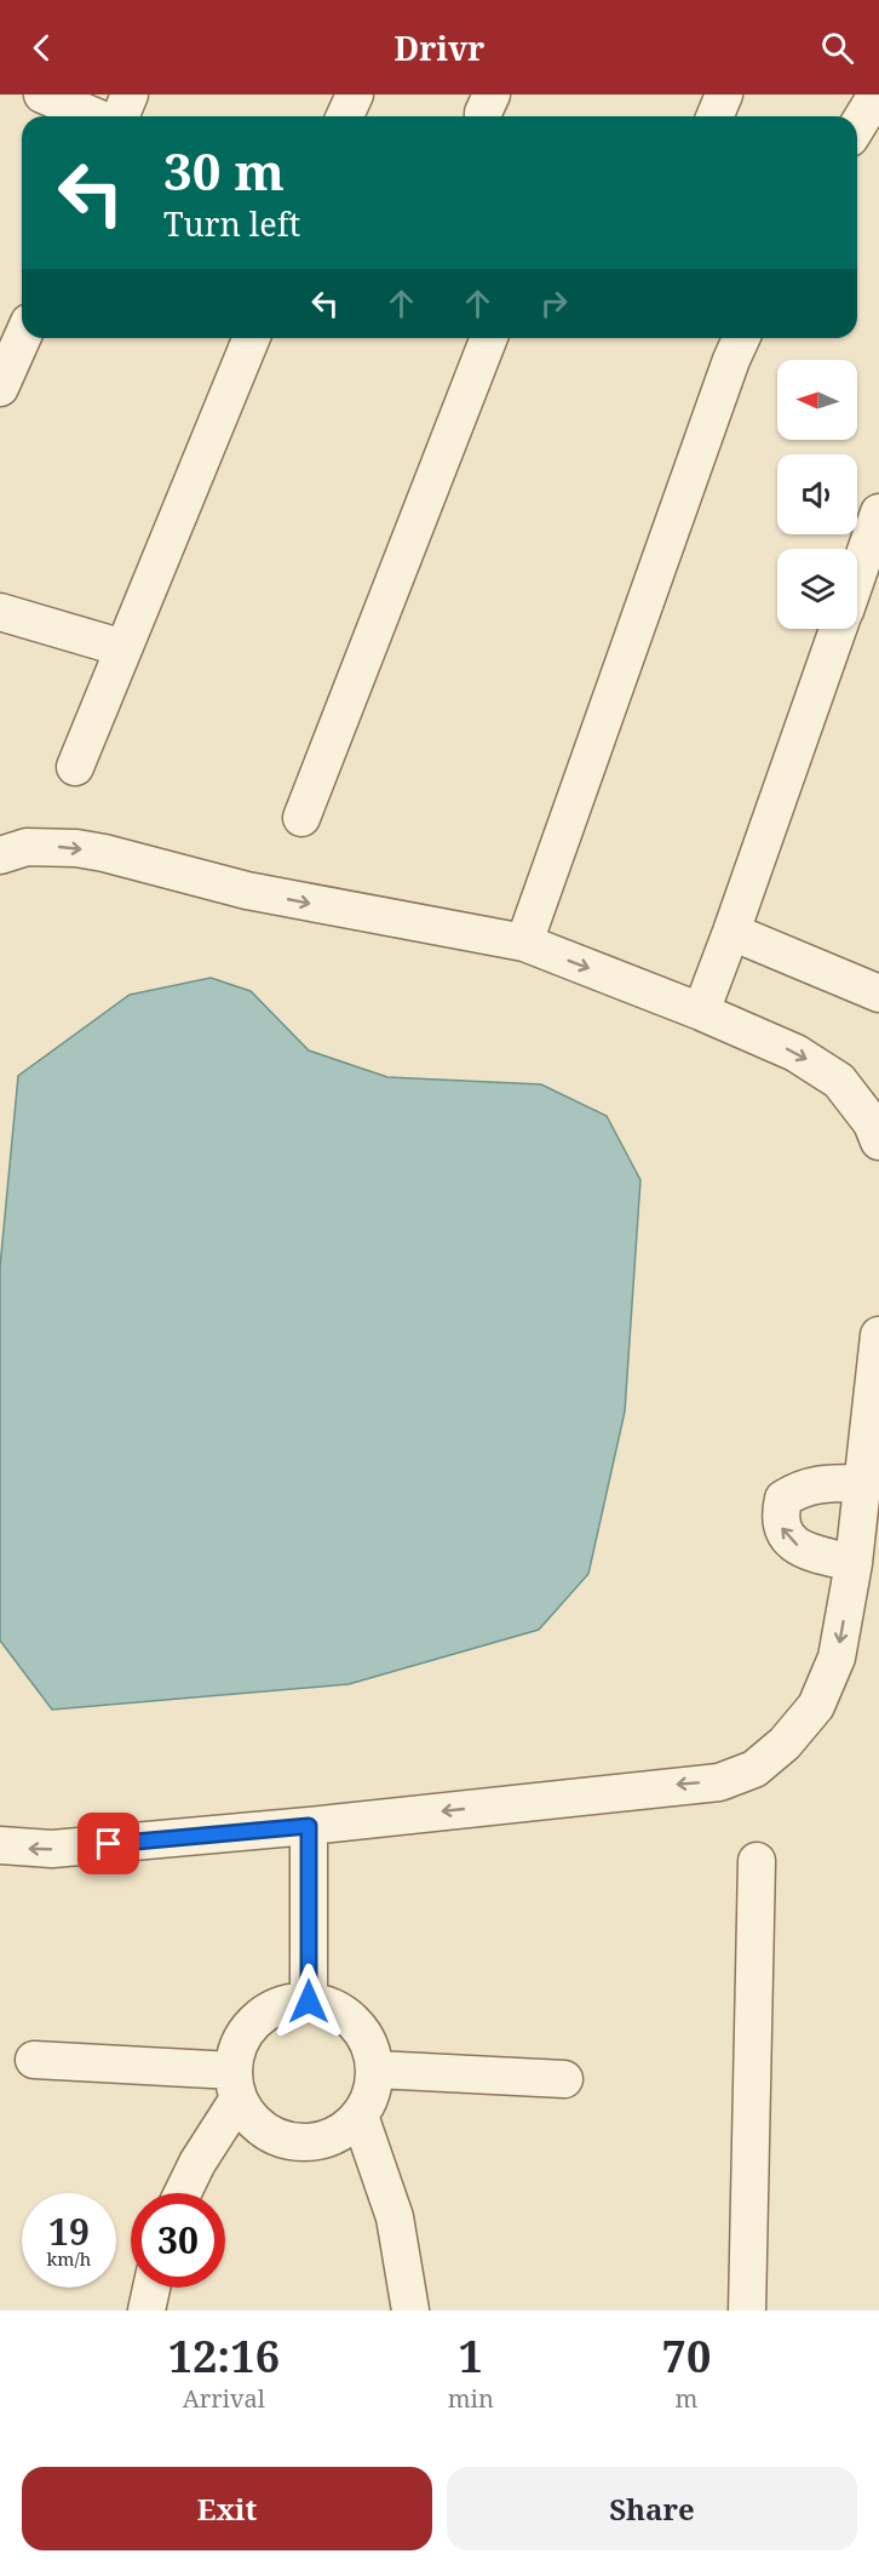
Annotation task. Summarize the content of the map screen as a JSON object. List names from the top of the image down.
{
  "north": "left",
  "page": {
    "header": "Drivr",
    "turn": ["30 m", "Turn left"],
    "speed": "19 km/h",
    "limit": "30",
    "eta": [
      "12:16",
      "Arrival",
      "1",
      "min",
      "70",
      "m"
    ],
    "buttons": ["Exit", "Share"]
  }
}
